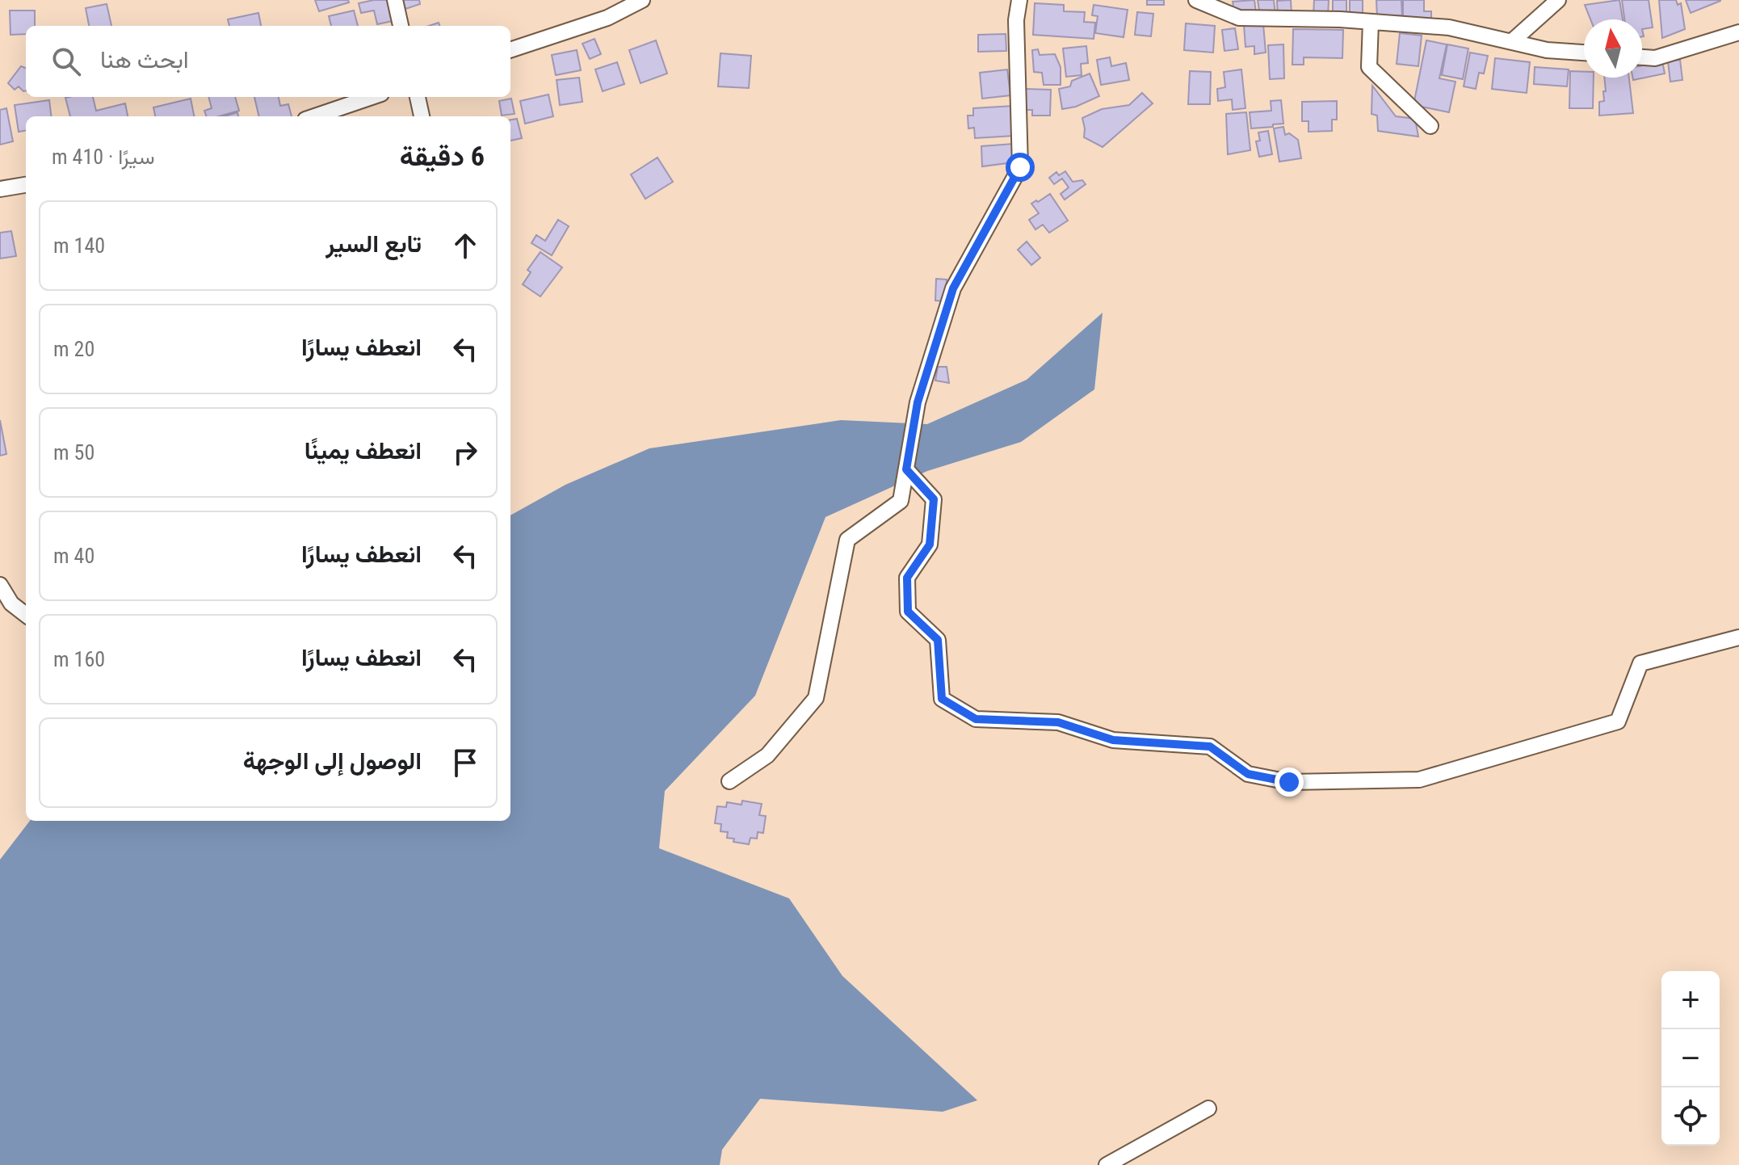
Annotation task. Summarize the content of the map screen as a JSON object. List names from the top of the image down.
{
  "north": "top",
  "page": {
    "search": "ابحث هنا",
    "heading": ["6 دقيقة", "سيرًا · 410 m"],
    "list": [
      ["تابع السير", "140 m"],
      ["انعطف يسارًا", "20 m"],
      ["انعطف يمينًا", "50 m"],
      ["انعطف يسارًا", "40 m"],
      ["انعطف يسارًا", "160 m"],
      "الوصول إلى الوجهة"
    ],
    "map_buttons": ["+", "−"]
  }
}
